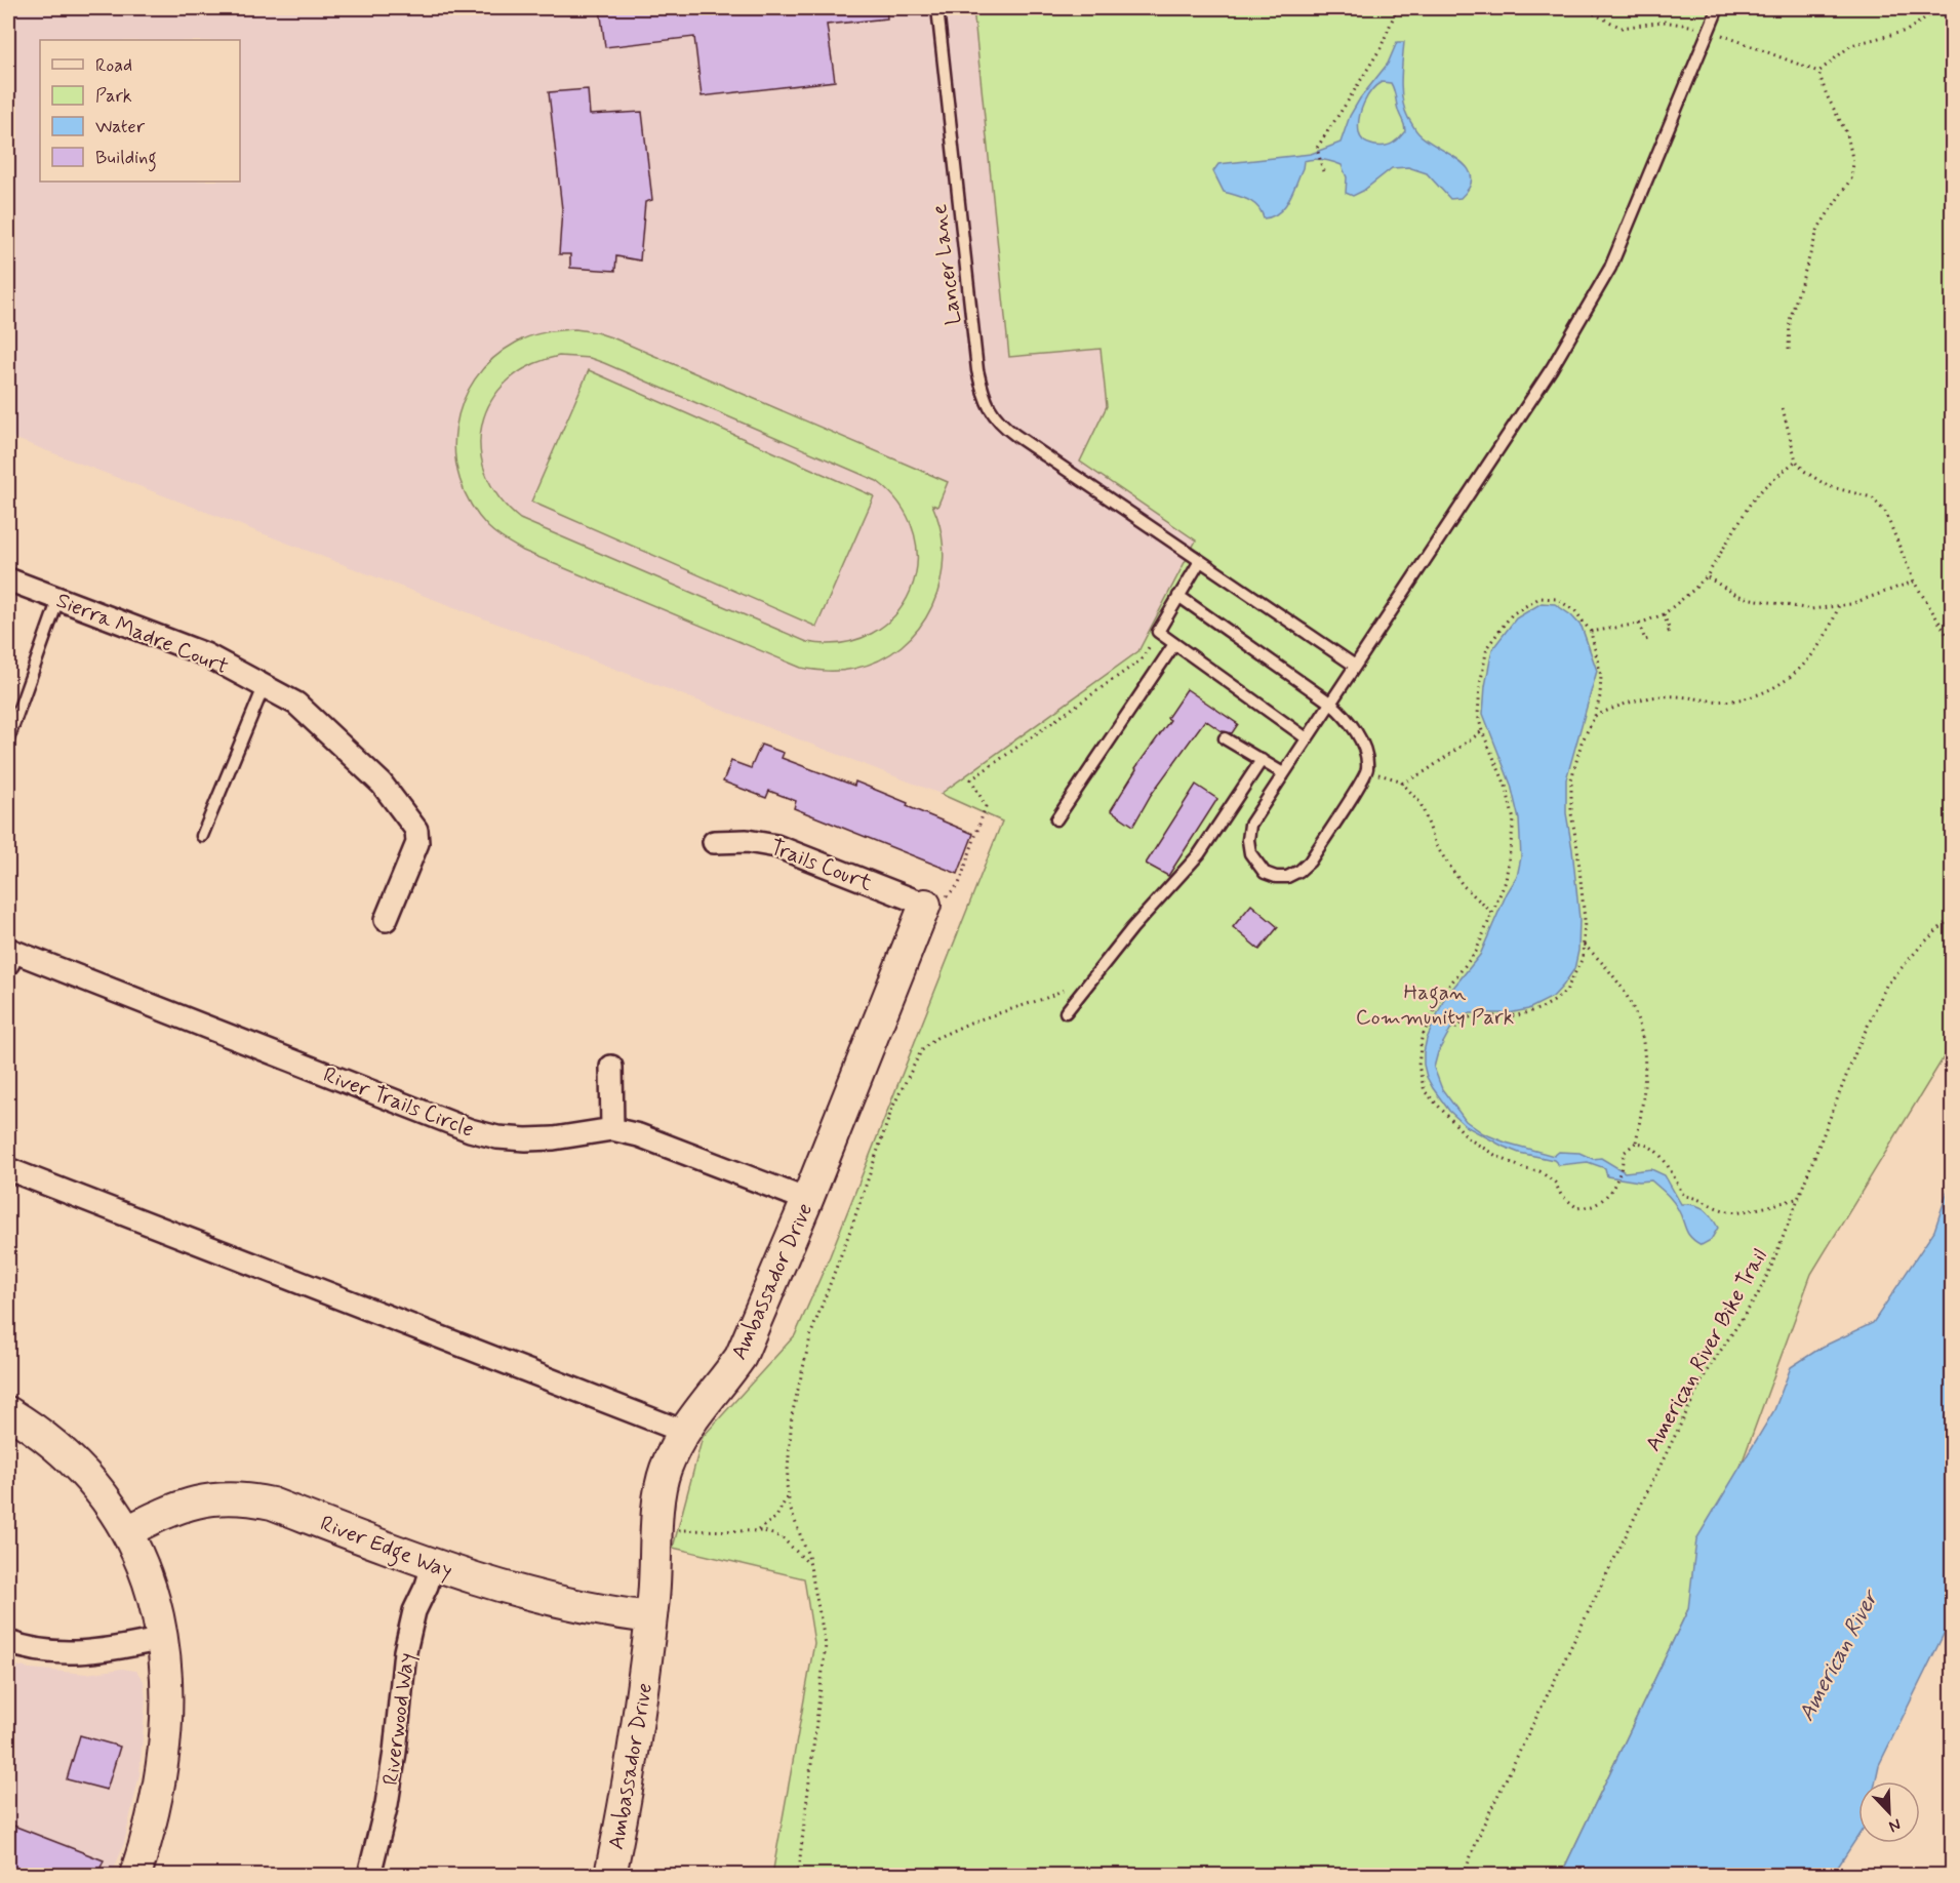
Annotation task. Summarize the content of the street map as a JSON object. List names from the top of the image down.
{
  "streets": {
    "street": [
      "Sierra Madre Court",
      "Trails Court",
      "River Trails Circle",
      "Ambassador Drive",
      "River Edge Way",
      "Riverwood Way"
    ],
    "lane": ["Lancer Lane"],
    "path": ["American River Bike Trail"]
  },
  "crossings": [
    ["Trails Court", "Ambassador Drive"],
    ["River Trails Circle", "Ambassador Drive"],
    ["Ambassador Drive", "River Edge Way"],
    ["River Edge Way", "Riverwood Way"]
  ],
  "water": ["American River"],
  "parks": ["Hagan Community Park"],
  "legend": [
    "Road",
    "Park",
    "Water",
    "Building"
  ],
  "north": "bottom right"
}
